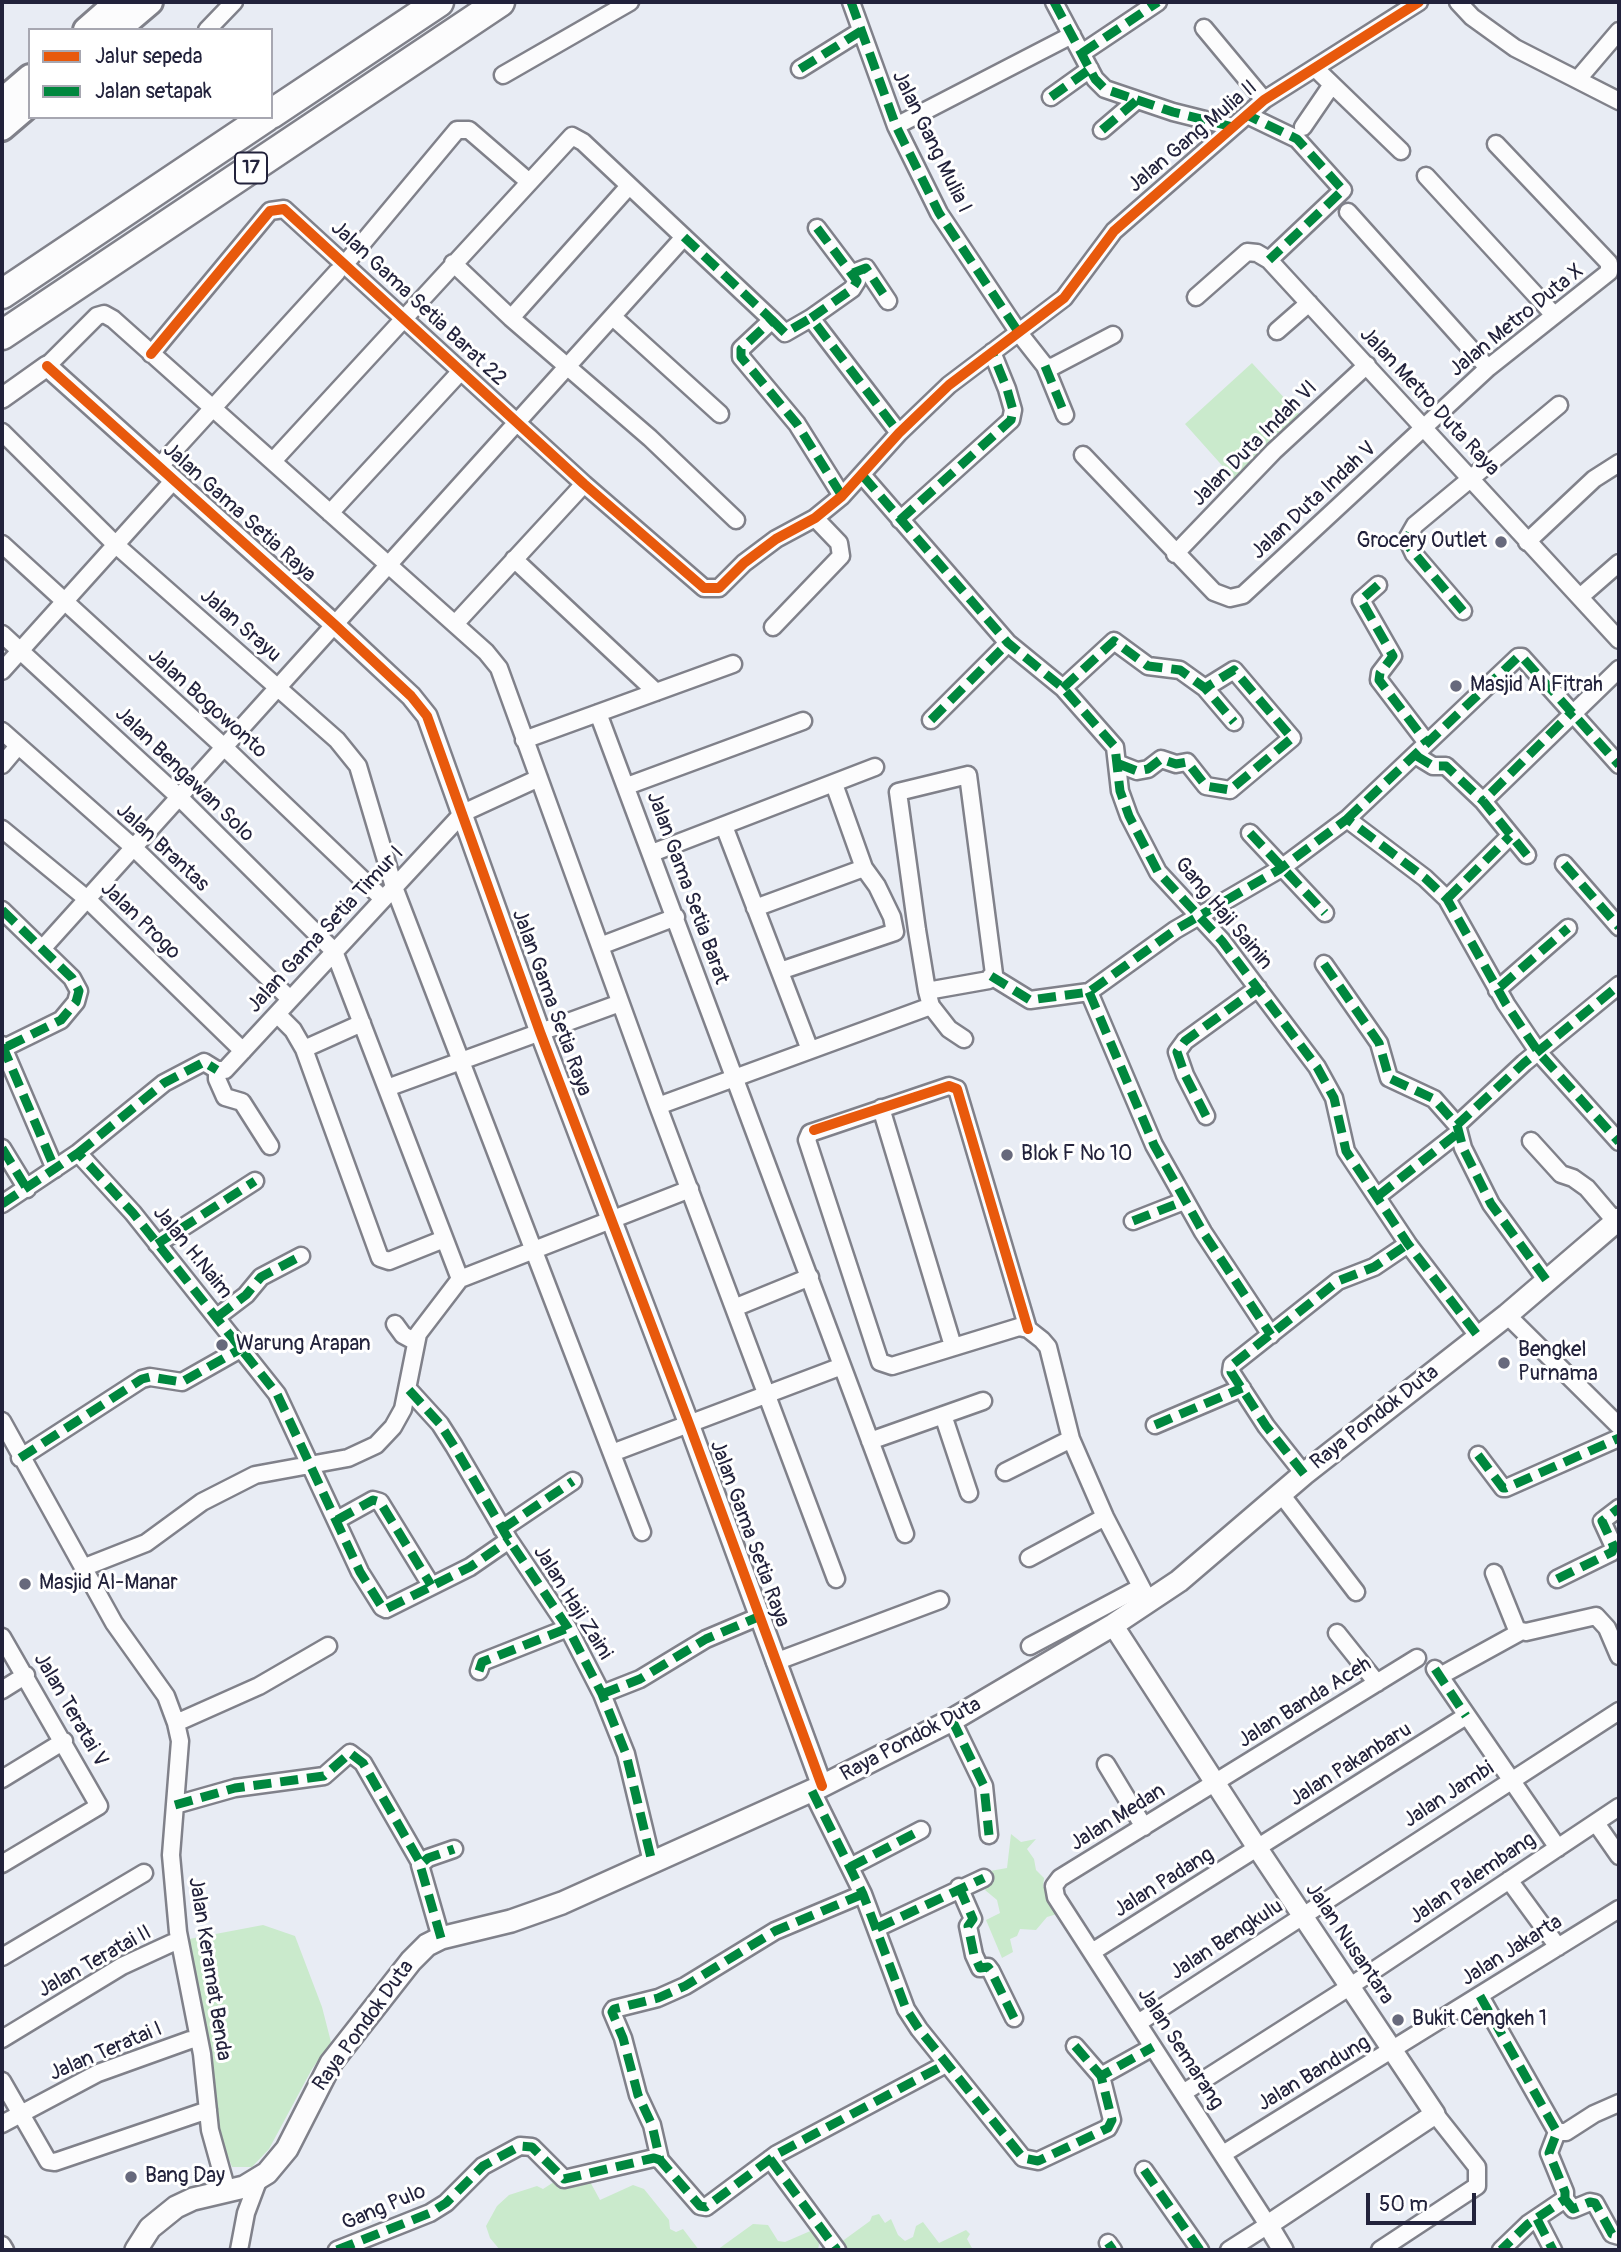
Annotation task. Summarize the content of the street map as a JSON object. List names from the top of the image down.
{
  "streets": {
    "highway": ["17"],
    "main road": ["Raya Pondok Duta"],
    "street": [
      "Jalan Gang Mulia II",
      "Jalan Gang Mulia I",
      "Jalan Gama Setia Barat 22",
      "Jalan Metro Duta X",
      "Jalan Metro Duta Raya",
      "Jalan Duta Indah VI",
      "Jalan Duta Indah V",
      "Jalan Gama Setia Raya",
      "Jalan Srayu",
      "Jalan Bogowonto",
      "Jalan Bengawan Solo",
      "Jalan Brantas",
      "Jalan Gama Setia Barat",
      "Gang Haji Sainin",
      "Jalan Progo",
      "Jalan Gama Setia Timur I",
      "Jalan H.Naim",
      "Jalan Haji Zaini",
      "Jalan Banda Aceh",
      "Jalan Teratai V",
      "Jalan Pakanbaru",
      "Jalan Jambi",
      "Jalan Medan",
      "Jalan Palembang",
      "Jalan Padang",
      "Jalan Bengkulu",
      "Jalan Nusantara",
      "Jalan Jakarta",
      "Jalan Teratai II",
      "Jalan Keramat Benda",
      "Jalan Semarang",
      "Jalan Teratai I",
      "Jalan Bandung",
      "Gang Pulo"
    ]
  },
  "crossings": [
    ["Jalan Gang Mulia II", "Jalan Gang Mulia I"],
    ["Jalan Gang Mulia II", "Jalan Gama Setia Barat 22"],
    ["Jalan Gang Mulia II", "Gang Haji Sainin"],
    ["Jalan Metro Duta X", "Jalan Metro Duta Raya"],
    ["Jalan Metro Duta X", "Jalan Duta Indah V"],
    ["Jalan Metro Duta Raya", "Jalan Duta Indah VI"],
    ["Jalan Metro Duta Raya", "Jalan Duta Indah V"],
    ["Jalan Duta Indah VI", "Jalan Duta Indah V"],
    ["Jalan Gama Setia Raya", "Jalan Gama Setia Timur I"],
    ["Jalan Gama Setia Raya", "Raya Pondok Duta"],
    ["Jalan Gama Setia Raya", "Jalan Haji Zaini"],
    ["Jalan Srayu", "Jalan Bogowonto"],
    ["Jalan Srayu", "Jalan Gama Setia Timur I"],
    ["Jalan Bogowonto", "Jalan Gama Setia Timur I"],
    ["Jalan Bengawan Solo", "Jalan Gama Setia Timur I"],
    ["Jalan Brantas", "Jalan Gama Setia Timur I"],
    ["Gang Haji Sainin", "Raya Pondok Duta"],
    ["Jalan Progo", "Jalan Gama Setia Timur I"],
    ["Raya Pondok Duta", "Jalan Nusantara"],
    ["Jalan Banda Aceh", "Jalan Medan"],
    ["Jalan Banda Aceh", "Jalan Nusantara"],
    ["Jalan Pakanbaru", "Jalan Padang"],
    ["Jalan Pakanbaru", "Jalan Nusantara"],
    ["Jalan Jambi", "Jalan Bengkulu"],
    ["Jalan Jambi", "Jalan Nusantara"],
    ["Jalan Medan", "Jalan Nusantara"],
    ["Jalan Medan", "Jalan Semarang"],
    ["Jalan Palembang", "Jalan Nusantara"],
    ["Jalan Palembang", "Jalan Semarang"],
    ["Jalan Padang", "Jalan Nusantara"],
    ["Jalan Padang", "Jalan Semarang"],
    ["Jalan Bengkulu", "Jalan Nusantara"],
    ["Jalan Bengkulu", "Jalan Semarang"],
    ["Jalan Nusantara", "Jalan Jakarta"],
    ["Jalan Nusantara", "Jalan Bandung"],
    ["Jalan Jakarta", "Jalan Bandung"],
    ["Jalan Semarang", "Jalan Bandung"]
  ],
  "places": [
    "Grocery Outlet",
    "Masjid Al Fitrah",
    "Blok F No 10",
    "Warung Arapan",
    "Bengkel Purnama",
    "Masjid Al-Manar",
    "Bukit Cengkeh 1",
    "Bang Day"
  ],
  "legend": ["Jalur sepeda", "Jalan setapak"],
  "scale_bar": "50 m"
}
